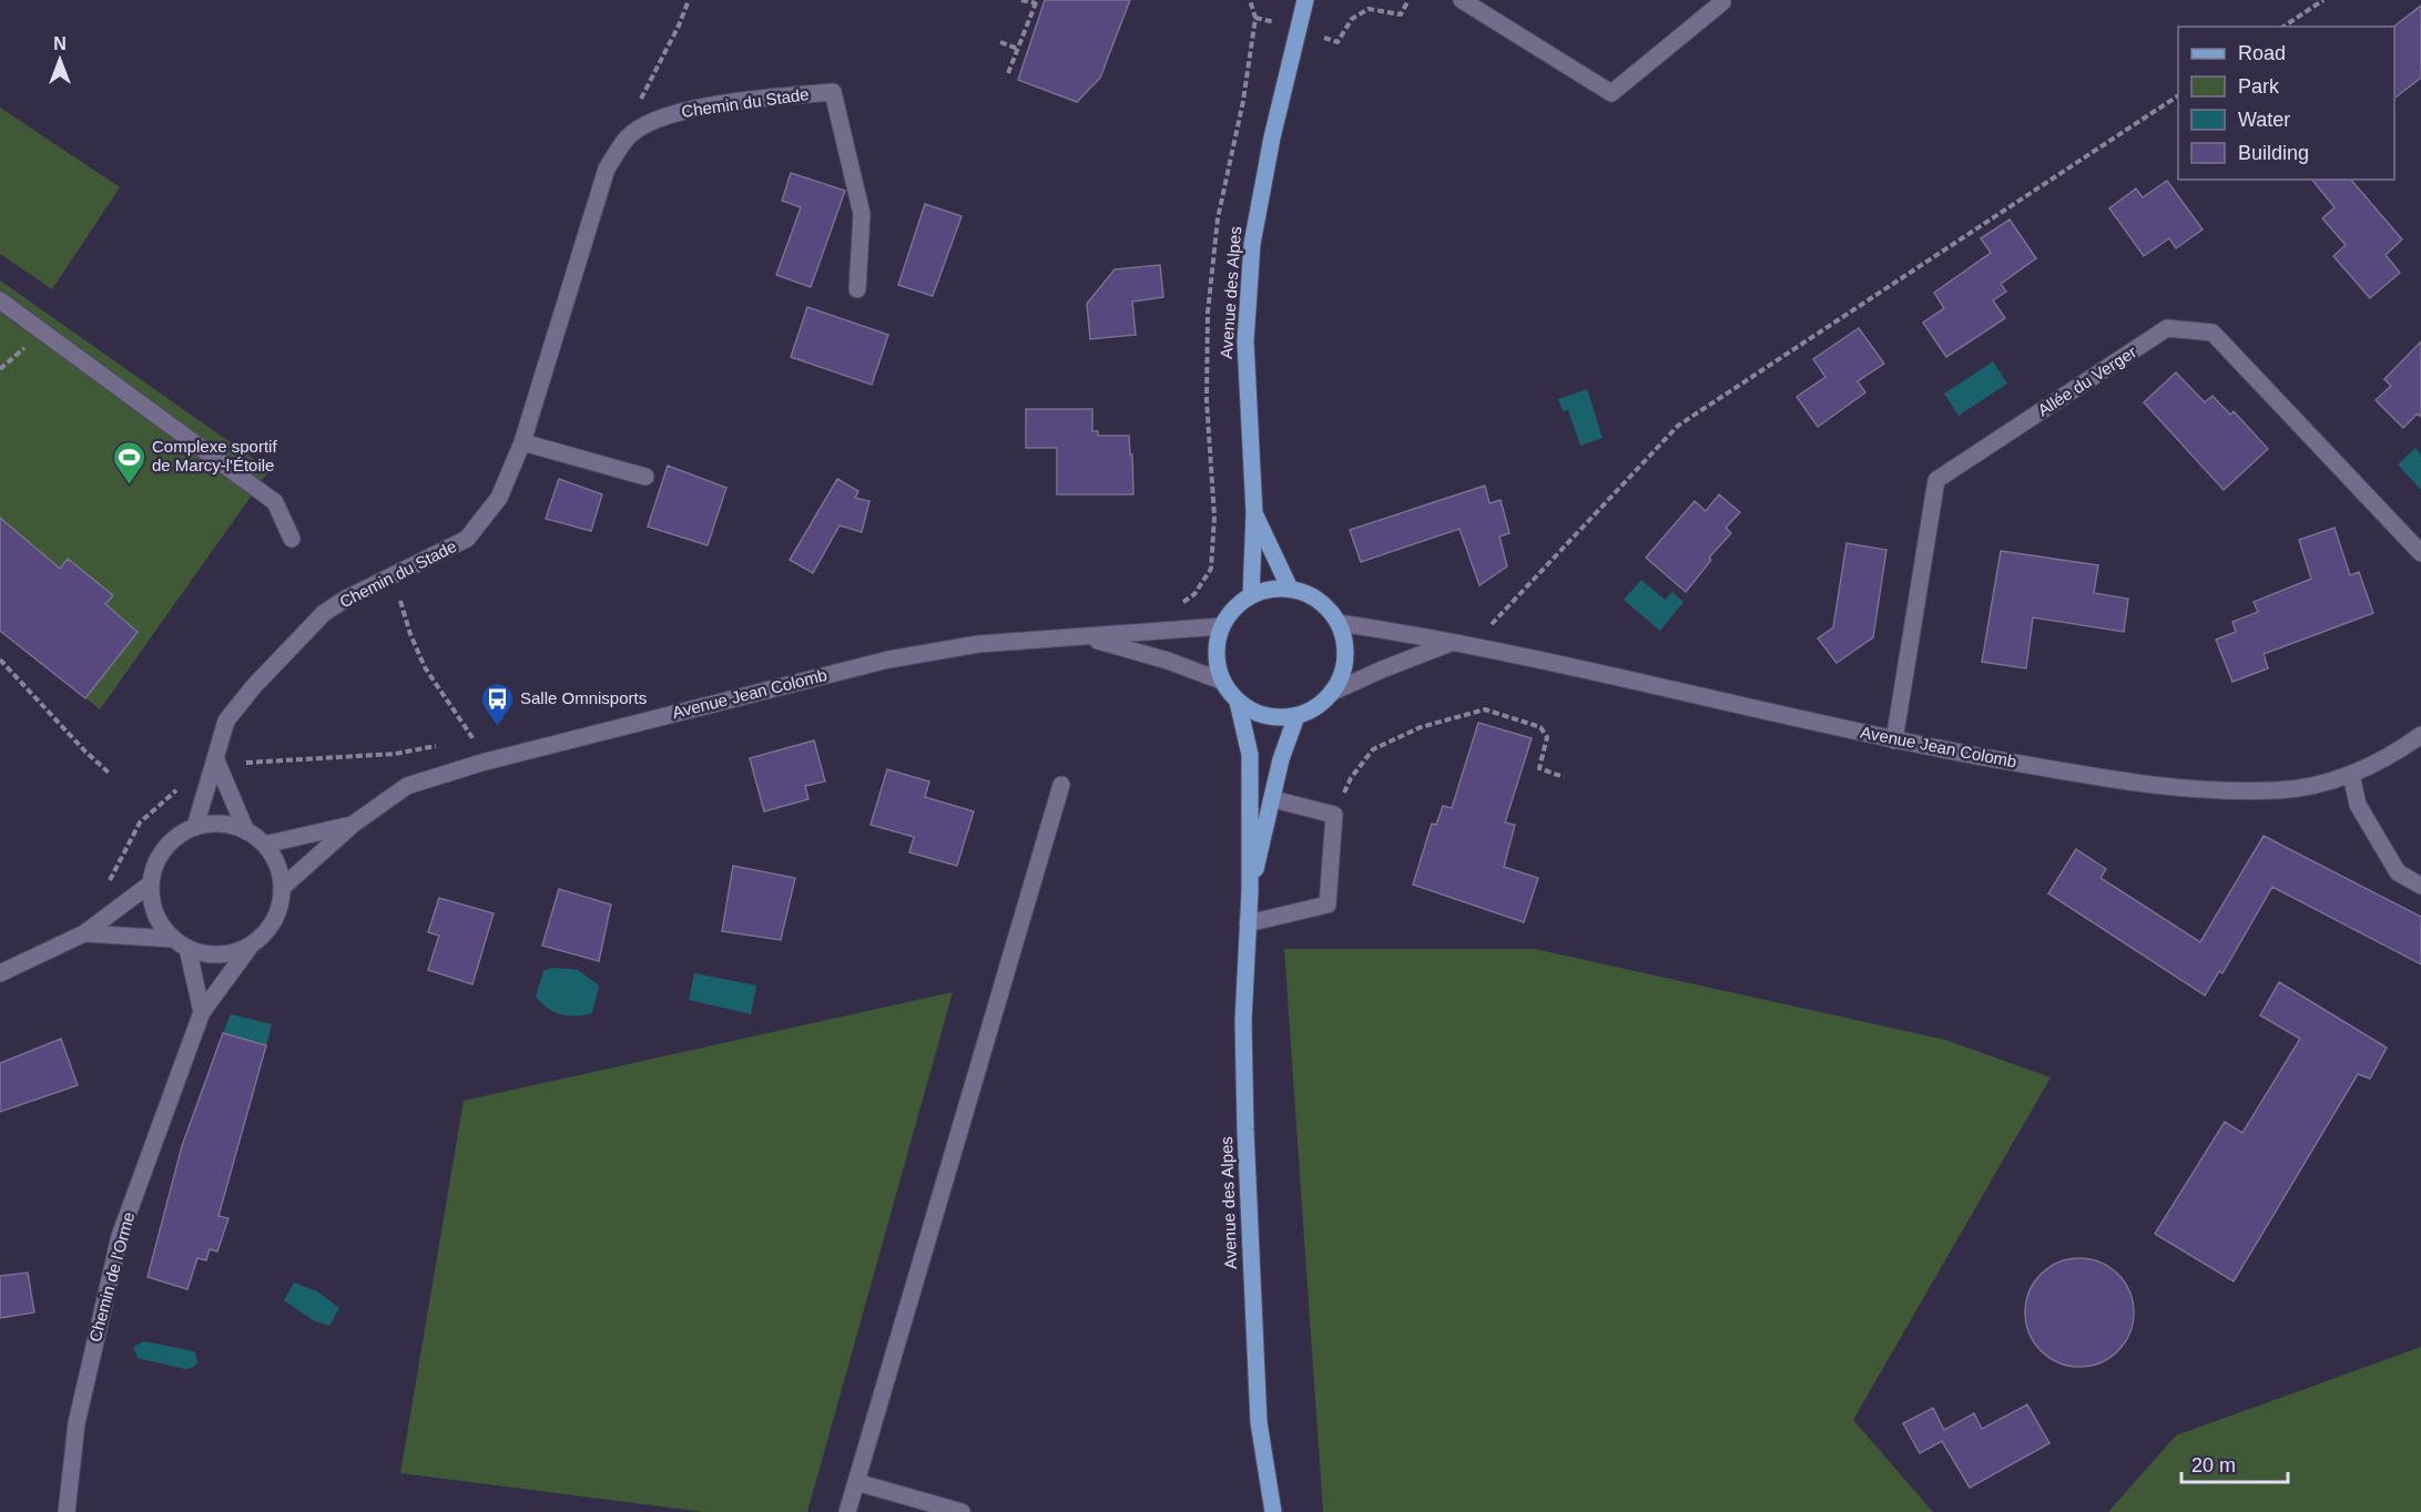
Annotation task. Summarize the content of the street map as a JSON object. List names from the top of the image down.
{
  "streets": {
    "main road": ["Avenue des Alpes"],
    "street": [
      "Chemin du Stade",
      "Allée du Verger",
      "Avenue Jean Colomb",
      "Chemin de l'Orme"
    ]
  },
  "crossings": [
    ["Chemin du Stade", "Avenue Jean Colomb"],
    ["Chemin du Stade", "Chemin de l'Orme"],
    ["Avenue des Alpes", "Avenue Jean Colomb"],
    ["Allée du Verger", "Avenue Jean Colomb"],
    ["Avenue Jean Colomb", "Chemin de l'Orme"]
  ],
  "places": {
    "sports": ["Complexe sportif de Marcy-l'Étoile"],
    "bus stop": ["Salle Omnisports"]
  },
  "legend": [
    "Road",
    "Park",
    "Water",
    "Building"
  ],
  "scale_bar": "20 m",
  "north": "top"
}
